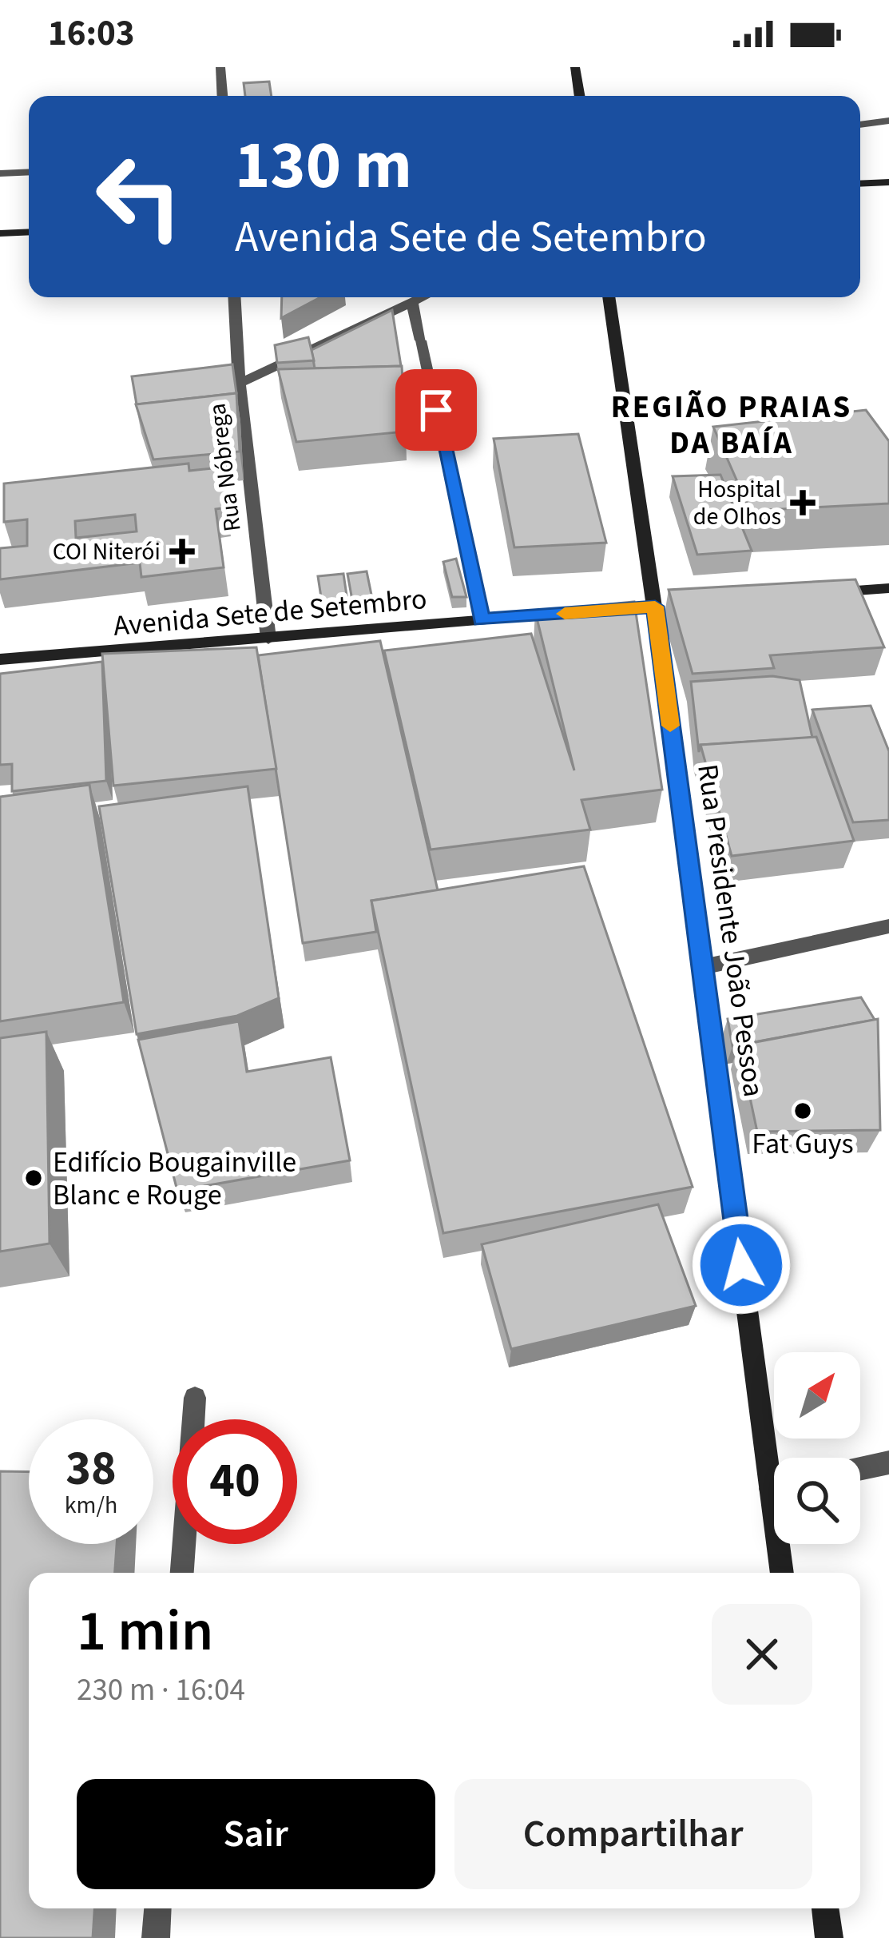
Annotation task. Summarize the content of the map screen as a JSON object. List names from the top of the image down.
{
  "streets": {
    "street": ["Rua Nóbrega", "Avenida Sete de Setembro", "Rua Presidente João Pessoa"]
  },
  "crossings": [
    ["Rua Nóbrega", "Avenida Sete de Setembro"]
  ],
  "districts": ["REGIÃO PRAIAS DA BAÍA"],
  "places": {
    "health": ["Hospital de Olhos", "COI Niterói"],
    "other": ["Fat Guys", "Edifício Bougainville Blanc e Rouge"]
  },
  "north": "top right",
  "page": {
    "status": "16:03",
    "turn": ["130 m", "Avenida Sete de Setembro"],
    "speed": "38 km/h",
    "limit": "40",
    "heading": ["1 min", "230 m · 16:04"],
    "buttons": ["Sair", "Compartilhar"]
  }
}
